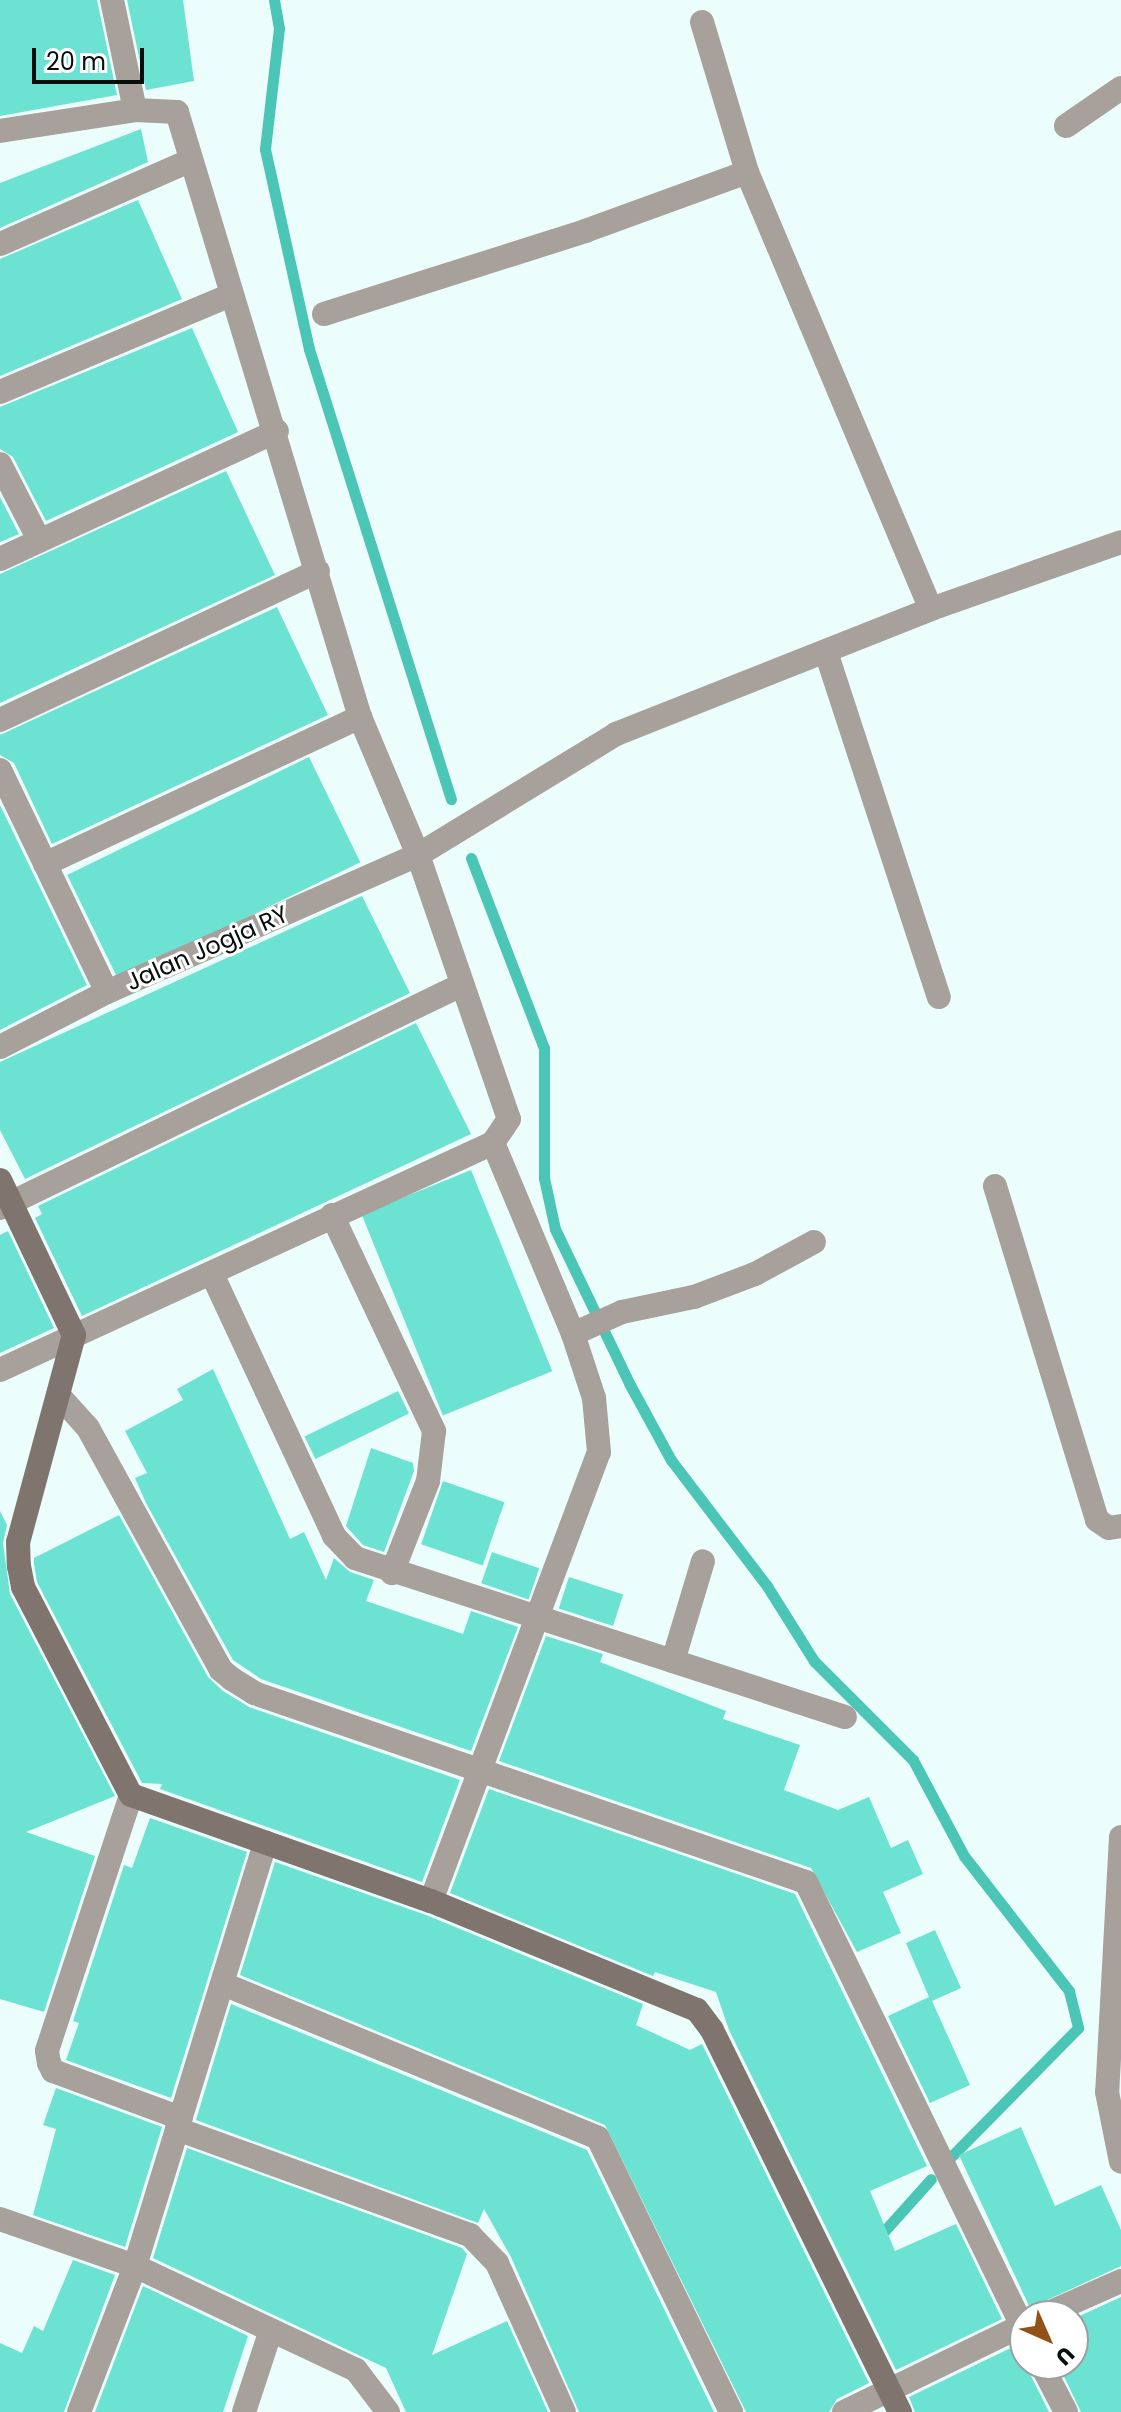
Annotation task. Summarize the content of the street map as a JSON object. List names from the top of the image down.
{
  "streets": {
    "street": ["Jalan Jogja RY"]
  },
  "scale_bar": "20 m",
  "north": "bottom right"
}
